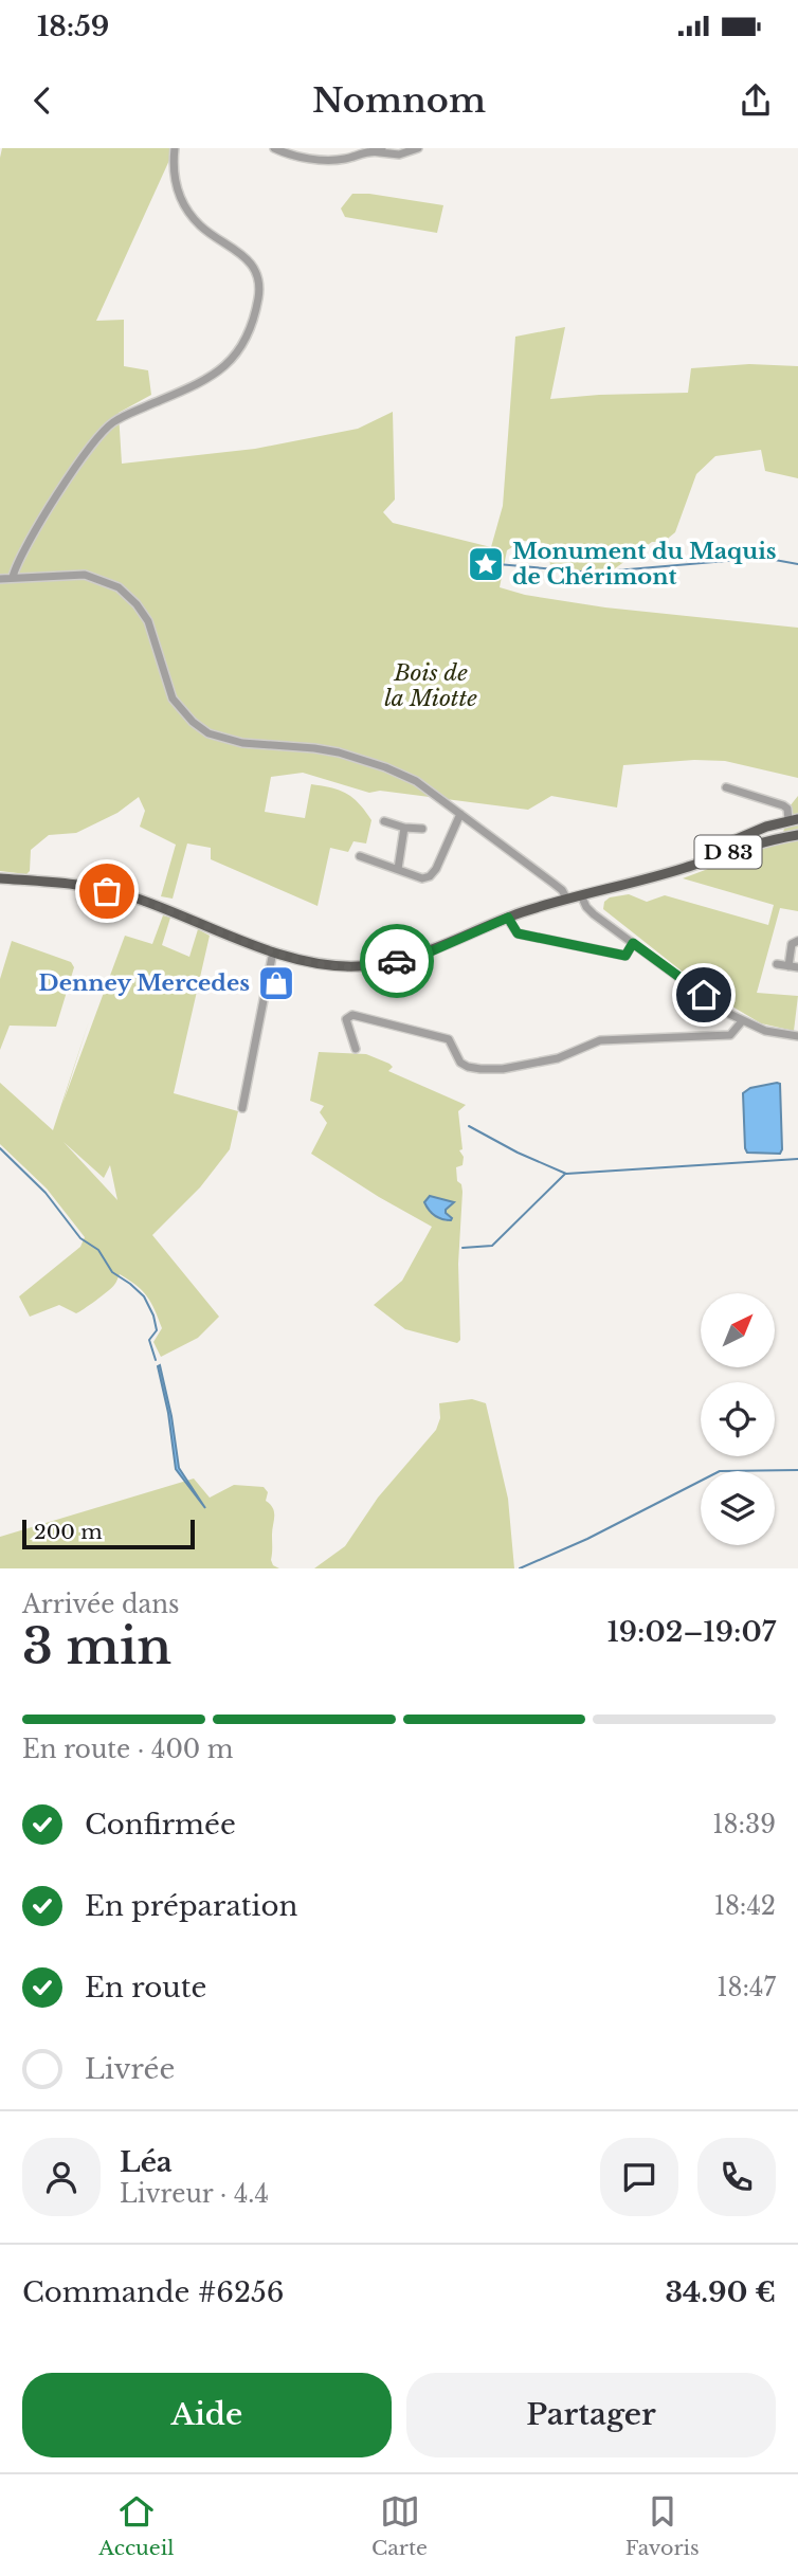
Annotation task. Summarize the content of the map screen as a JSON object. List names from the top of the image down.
{
  "streets": {
    "main road": ["D 83"]
  },
  "parks": ["Bois de la Miotte"],
  "places": {
    "place": ["Monument du Maquis de Chérimont"],
    "shop": ["Denney Mercedes"]
  },
  "scale_bar": "200 m",
  "north": "top right",
  "page": {
    "status": "18:59",
    "header": "Nomnom",
    "scale": "200 m",
    "heading": ["3 min", "Arrivée dans", "19:02–19:07"],
    "panel": [
      "Léa",
      "Livreur · 4.4",
      "Commande #6256",
      "34.90 €"
    ],
    "bar": "En route · 400 m",
    "list": [
      ["Confirmée", "18:39"],
      ["En préparation", "18:42"],
      ["En route", "18:47"],
      "Livrée"
    ],
    "buttons": ["Aide", "Partager"],
    "tabs": ["Accueil", "Carte", "Favoris"]
  }
}
